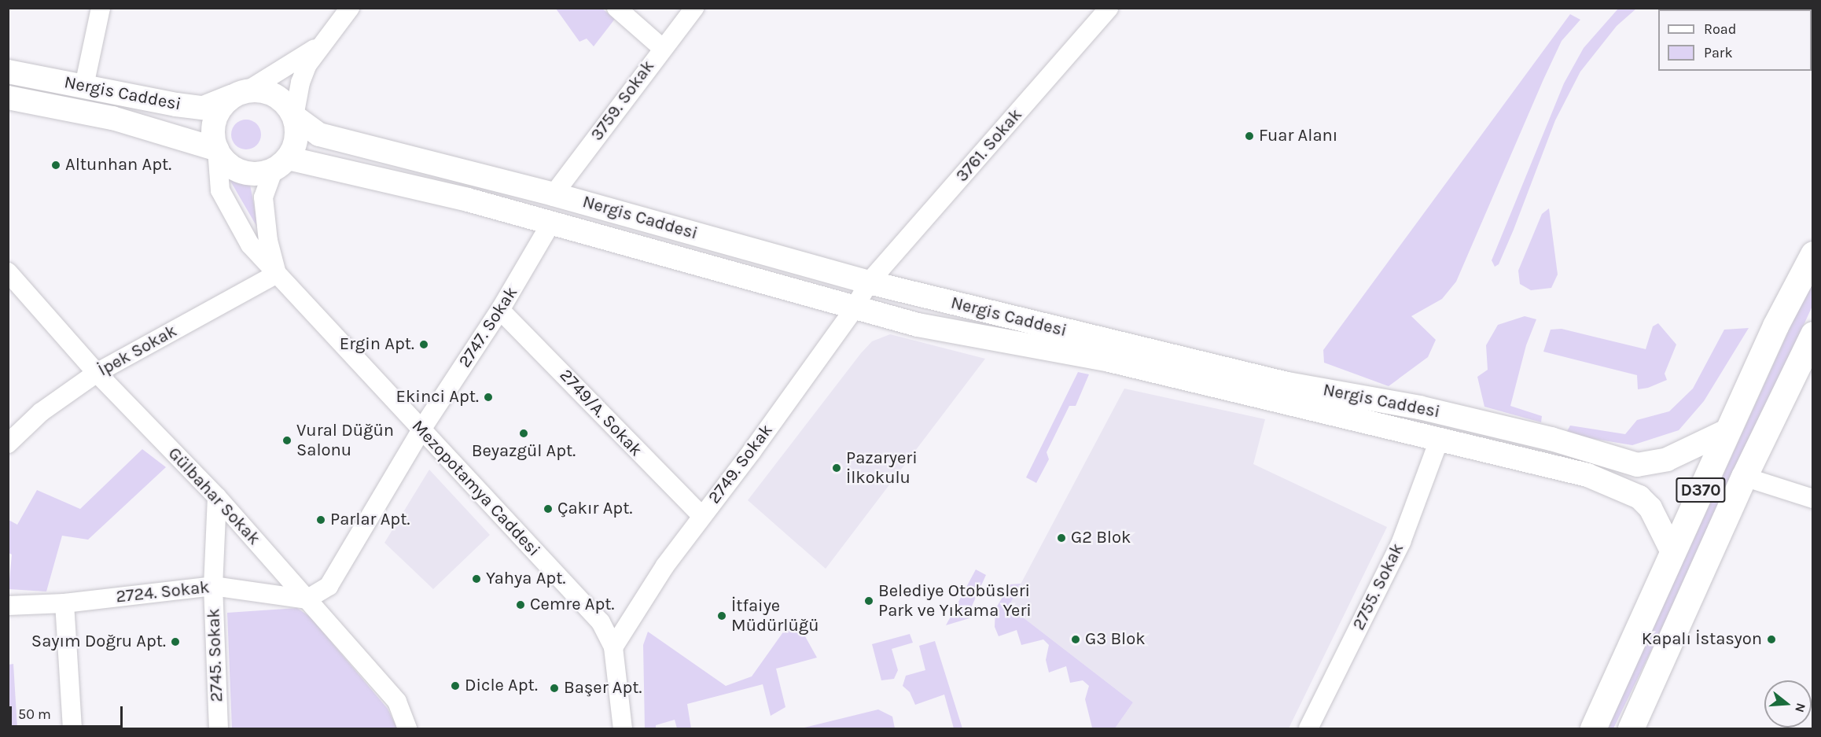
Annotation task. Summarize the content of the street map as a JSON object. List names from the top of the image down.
{
  "streets": {
    "highway": ["D370"],
    "main road": ["Nergis Caddesi"],
    "street": [
      "3759. Sokak",
      "3761. Sokak",
      "2747. Sokak",
      "İpek Sokak",
      "2749/A. Sokak",
      "2749. Sokak",
      "Mezopotamya Caddesi",
      "Gülbahar Sokak",
      "2755. Sokak",
      "2724. Sokak",
      "2745. Sokak"
    ]
  },
  "crossings": [
    ["Nergis Caddesi", "3759. Sokak"],
    ["Nergis Caddesi", "3761. Sokak"],
    ["Nergis Caddesi", "2747. Sokak"],
    ["Nergis Caddesi", "2749. Sokak"],
    ["Nergis Caddesi", "Mezopotamya Caddesi"],
    ["Nergis Caddesi", "D370"],
    ["Nergis Caddesi", "2755. Sokak"],
    ["3761. Sokak", "2749. Sokak"],
    ["2747. Sokak", "2749/A. Sokak"],
    ["2747. Sokak", "Mezopotamya Caddesi"],
    ["İpek Sokak", "Mezopotamya Caddesi"],
    ["İpek Sokak", "Gülbahar Sokak"],
    ["2749/A. Sokak", "2749. Sokak"],
    ["2749. Sokak", "Mezopotamya Caddesi"],
    ["Gülbahar Sokak", "2724. Sokak"],
    ["Gülbahar Sokak", "2745. Sokak"],
    ["2724. Sokak", "2745. Sokak"]
  ],
  "places": [
    "Fuar Alanı",
    "Altunhan Apt.",
    "Ergin Apt.",
    "Ekinci Apt.",
    "Beyazgül Apt.",
    "Vural Düğün Salonu",
    "Pazaryeri İlkokulu",
    "Çakır Apt.",
    "Parlar Apt.",
    "G2 Blok",
    "Yahya Apt.",
    "Belediye Otobüsleri Park ve Yıkama Yeri",
    "Cemre Apt.",
    "İtfaiye Müdürlüğü",
    "G3 Blok",
    "Kapalı İstasyon",
    "Sayım Doğru Apt.",
    "Dicle Apt.",
    "Başer Apt."
  ],
  "legend": ["Road", "Park"],
  "scale_bar": "50 m",
  "north": "right"
}
